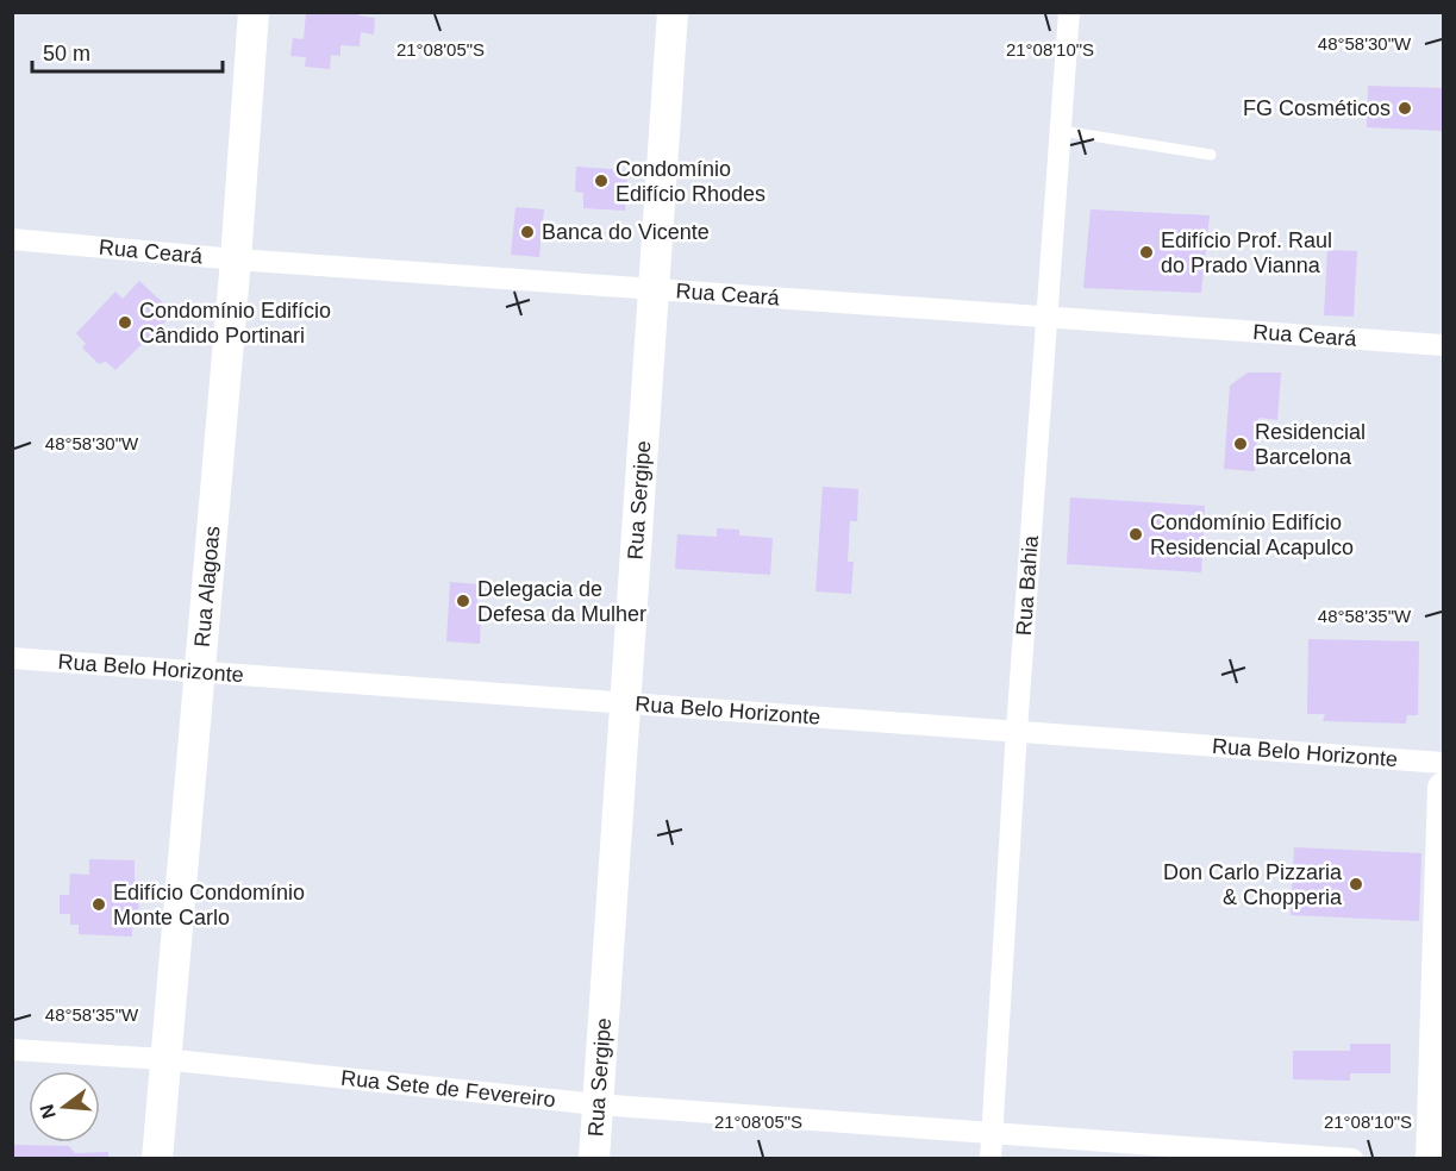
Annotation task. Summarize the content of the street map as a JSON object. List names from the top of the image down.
{
  "streets": {
    "street": [
      "Rua Ceará",
      "Rua Sergipe",
      "Rua Alagoas",
      "Rua Bahia",
      "Rua Belo Horizonte",
      "Rua Sete de Fevereiro"
    ]
  },
  "crossings": [
    ["Rua Ceará", "Rua Sergipe"],
    ["Rua Ceará", "Rua Alagoas"],
    ["Rua Ceará", "Rua Bahia"],
    ["Rua Sergipe", "Rua Belo Horizonte"],
    ["Rua Sergipe", "Rua Sete de Fevereiro"],
    ["Rua Alagoas", "Rua Belo Horizonte"],
    ["Rua Alagoas", "Rua Sete de Fevereiro"],
    ["Rua Bahia", "Rua Belo Horizonte"],
    ["Rua Bahia", "Rua Sete de Fevereiro"]
  ],
  "places": [
    "FG Cosméticos",
    "Condomínio Edifício Rhodes",
    "Banca do Vicente",
    "Edifício Prof. Raul do Prado Vianna",
    "Condomínio Edifício Cândido Portinari",
    "Residencial Barcelona",
    "Condomínio Edifício Residencial Acapulco",
    "Delegacia de Defesa da Mulher",
    "Don Carlo Pizzaria & Chopperia",
    "Edifício Condomínio Monte Carlo"
  ],
  "scale_bar": "50 m",
  "north": "left",
  "coordinates": [
    "48°58'30\"W",
    "21°08'05\"S",
    "21°08'10\"S",
    "48°58'35\"W"
  ]
}
